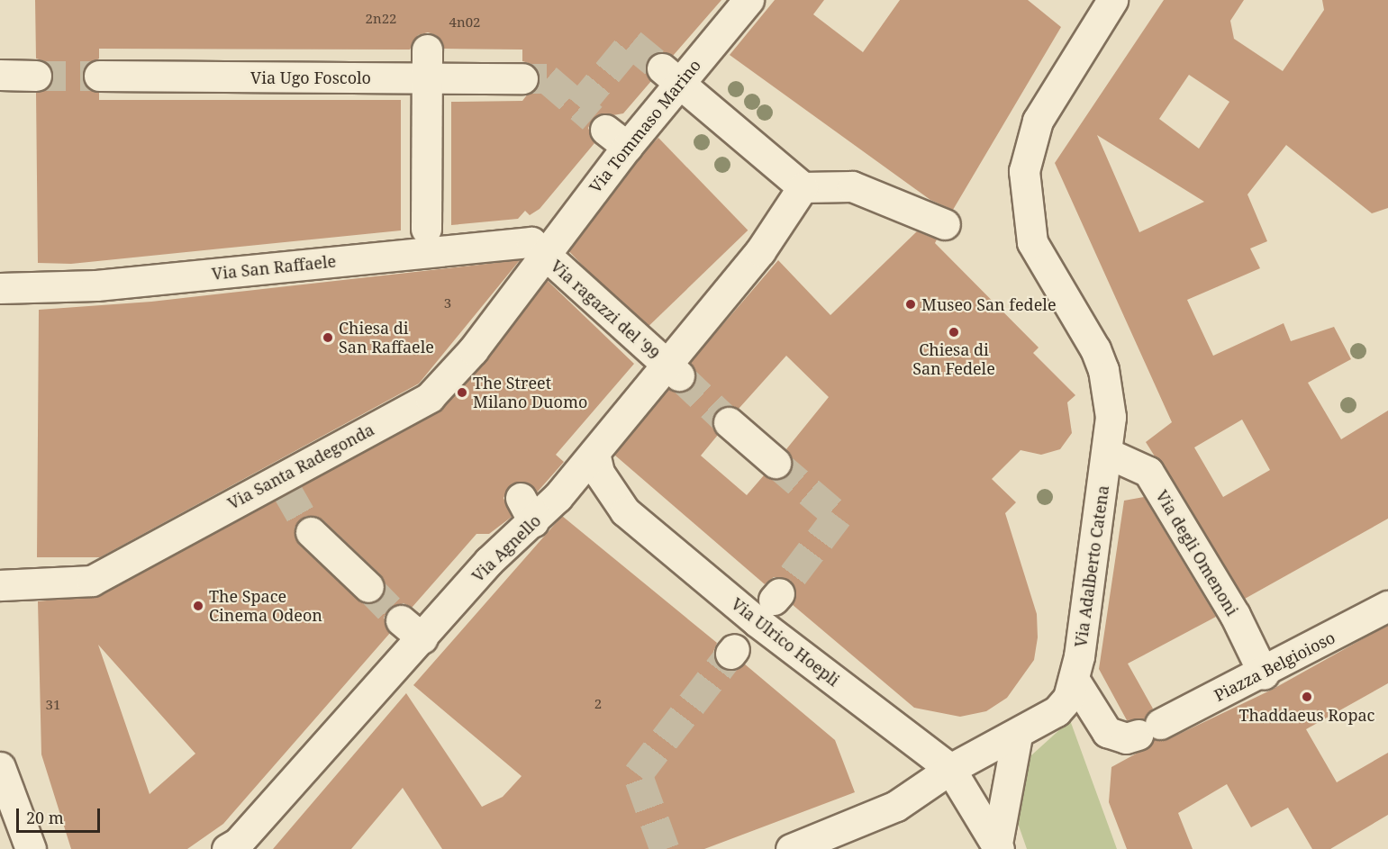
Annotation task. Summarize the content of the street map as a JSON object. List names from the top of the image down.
{
  "streets": {
    "street": [
      "Via Ugo Foscolo",
      "Via Tommaso Marino",
      "Via San Raffaele",
      "Via ragazzi del '99",
      "Via Santa Radegonda",
      "Via Agnello",
      "Via degli Omenoni",
      "Via Adalberto Catena",
      "Via Ulrico Hoepli",
      "Piazza Belgioioso"
    ]
  },
  "crossings": [
    ["Via Tommaso Marino", "Via San Raffaele"],
    ["Via Tommaso Marino", "Via ragazzi del '99"],
    ["Via Tommaso Marino", "Via Santa Radegonda"],
    ["Via San Raffaele", "Via ragazzi del '99"],
    ["Via San Raffaele", "Via Santa Radegonda"],
    ["Via ragazzi del '99", "Via Santa Radegonda"],
    ["Via ragazzi del '99", "Via Agnello"],
    ["Via Agnello", "Via Ulrico Hoepli"],
    ["Via degli Omenoni", "Via Adalberto Catena"],
    ["Via degli Omenoni", "Piazza Belgioioso"],
    ["Via Adalberto Catena", "Via Ulrico Hoepli"],
    ["Via Adalberto Catena", "Piazza Belgioioso"]
  ],
  "places": [
    "Museo San fedele",
    "Chiesa di San Fedele",
    "Chiesa di San Raffaele",
    "The Street Milano Duomo",
    "The Space Cinema Odeon",
    "Thaddaeus Ropac"
  ],
  "house_numbers": [
    "2n22",
    "4n02",
    "3",
    "2",
    "31"
  ],
  "scale_bar": "20 m"
}
